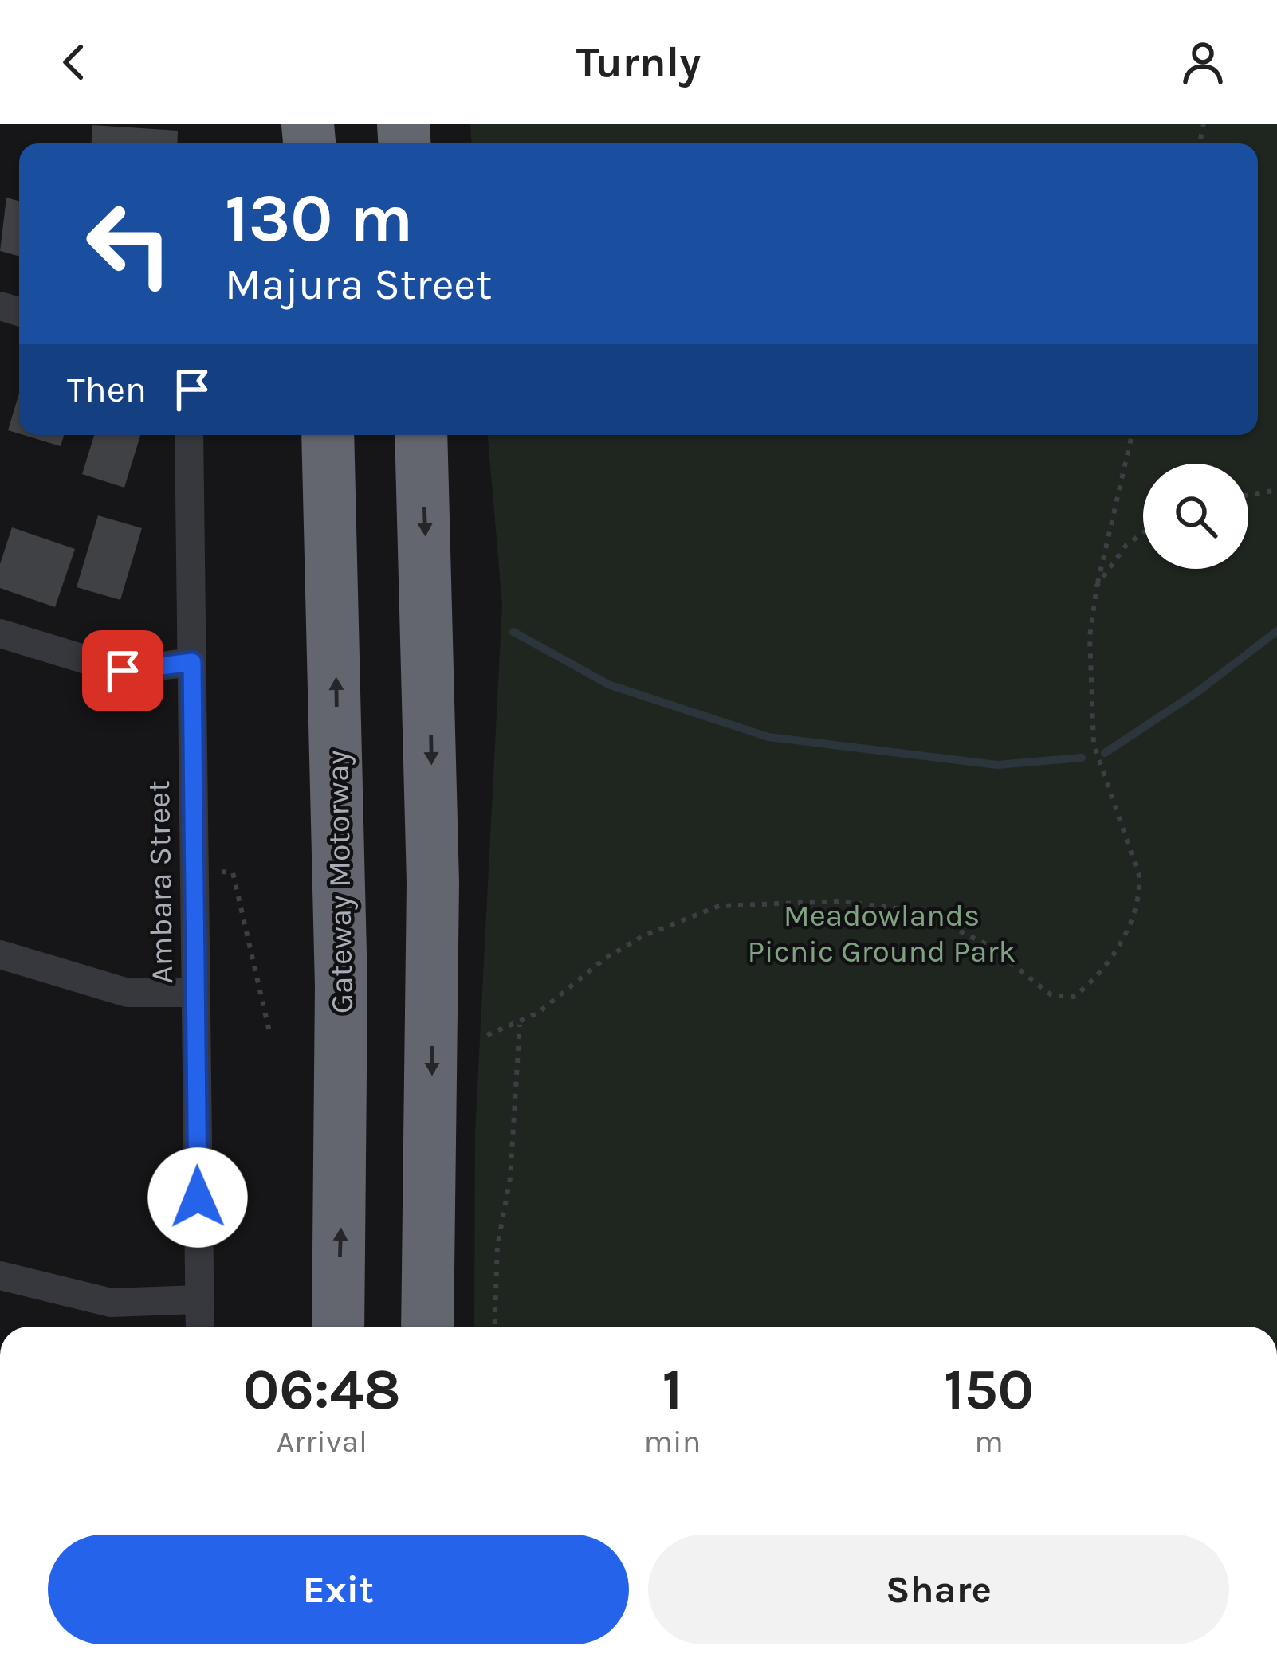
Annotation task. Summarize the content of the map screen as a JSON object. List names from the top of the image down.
{
  "streets": {
    "highway": ["Gateway Motorway"],
    "street": ["Ambara Street"]
  },
  "parks": ["Meadowlands Picnic Ground Park"],
  "page": {
    "header": "Turnly",
    "turn": ["130 m", "Majura Street"],
    "then": "Then",
    "eta": [
      "06:48",
      "Arrival",
      "1",
      "min",
      "150",
      "m"
    ],
    "buttons": ["Exit", "Share"]
  }
}
